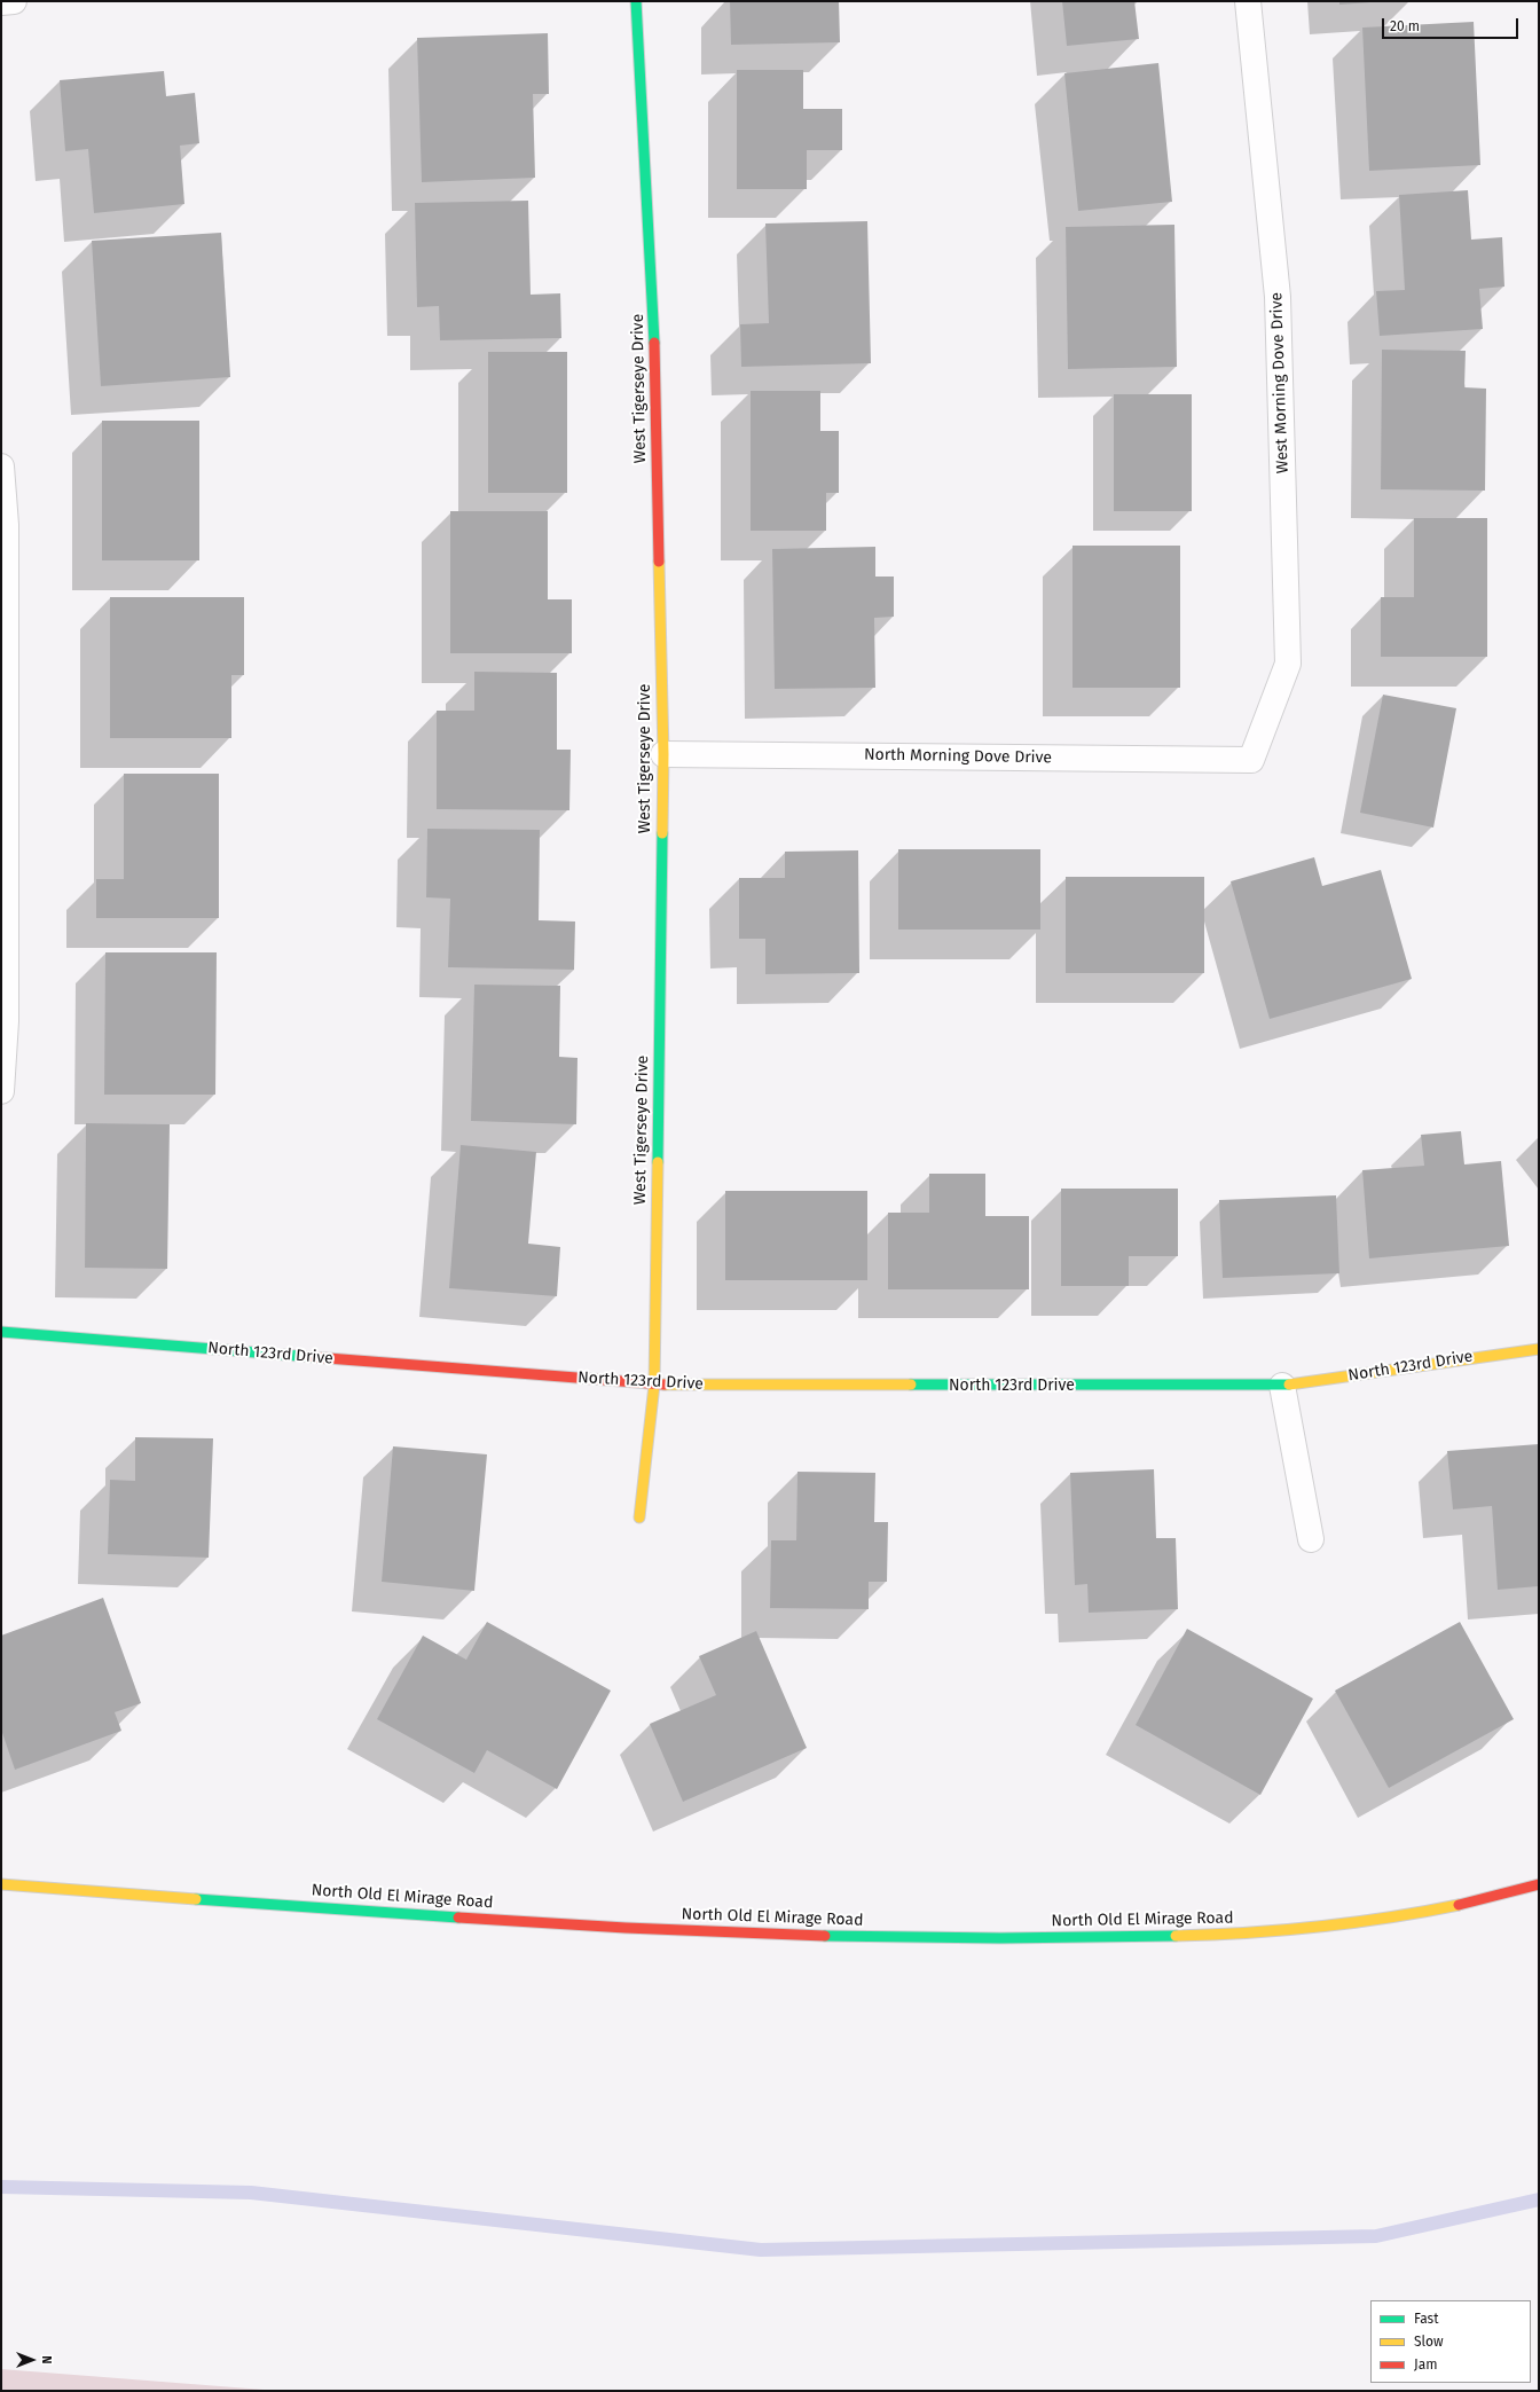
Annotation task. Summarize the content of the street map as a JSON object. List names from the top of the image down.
{
  "streets": {
    "street": [
      "West Morning Dove Drive",
      "West Tigerseye Drive",
      "North Morning Dove Drive",
      "North 123rd Drive",
      "North Old El Mirage Road"
    ]
  },
  "crossings": [
    ["West Morning Dove Drive", "North Morning Dove Drive"],
    ["West Tigerseye Drive", "North Morning Dove Drive"],
    ["West Tigerseye Drive", "North 123rd Drive"]
  ],
  "legend": ["Fast", "Slow", "Jam"],
  "scale_bar": "20 m",
  "north": "right"
}
